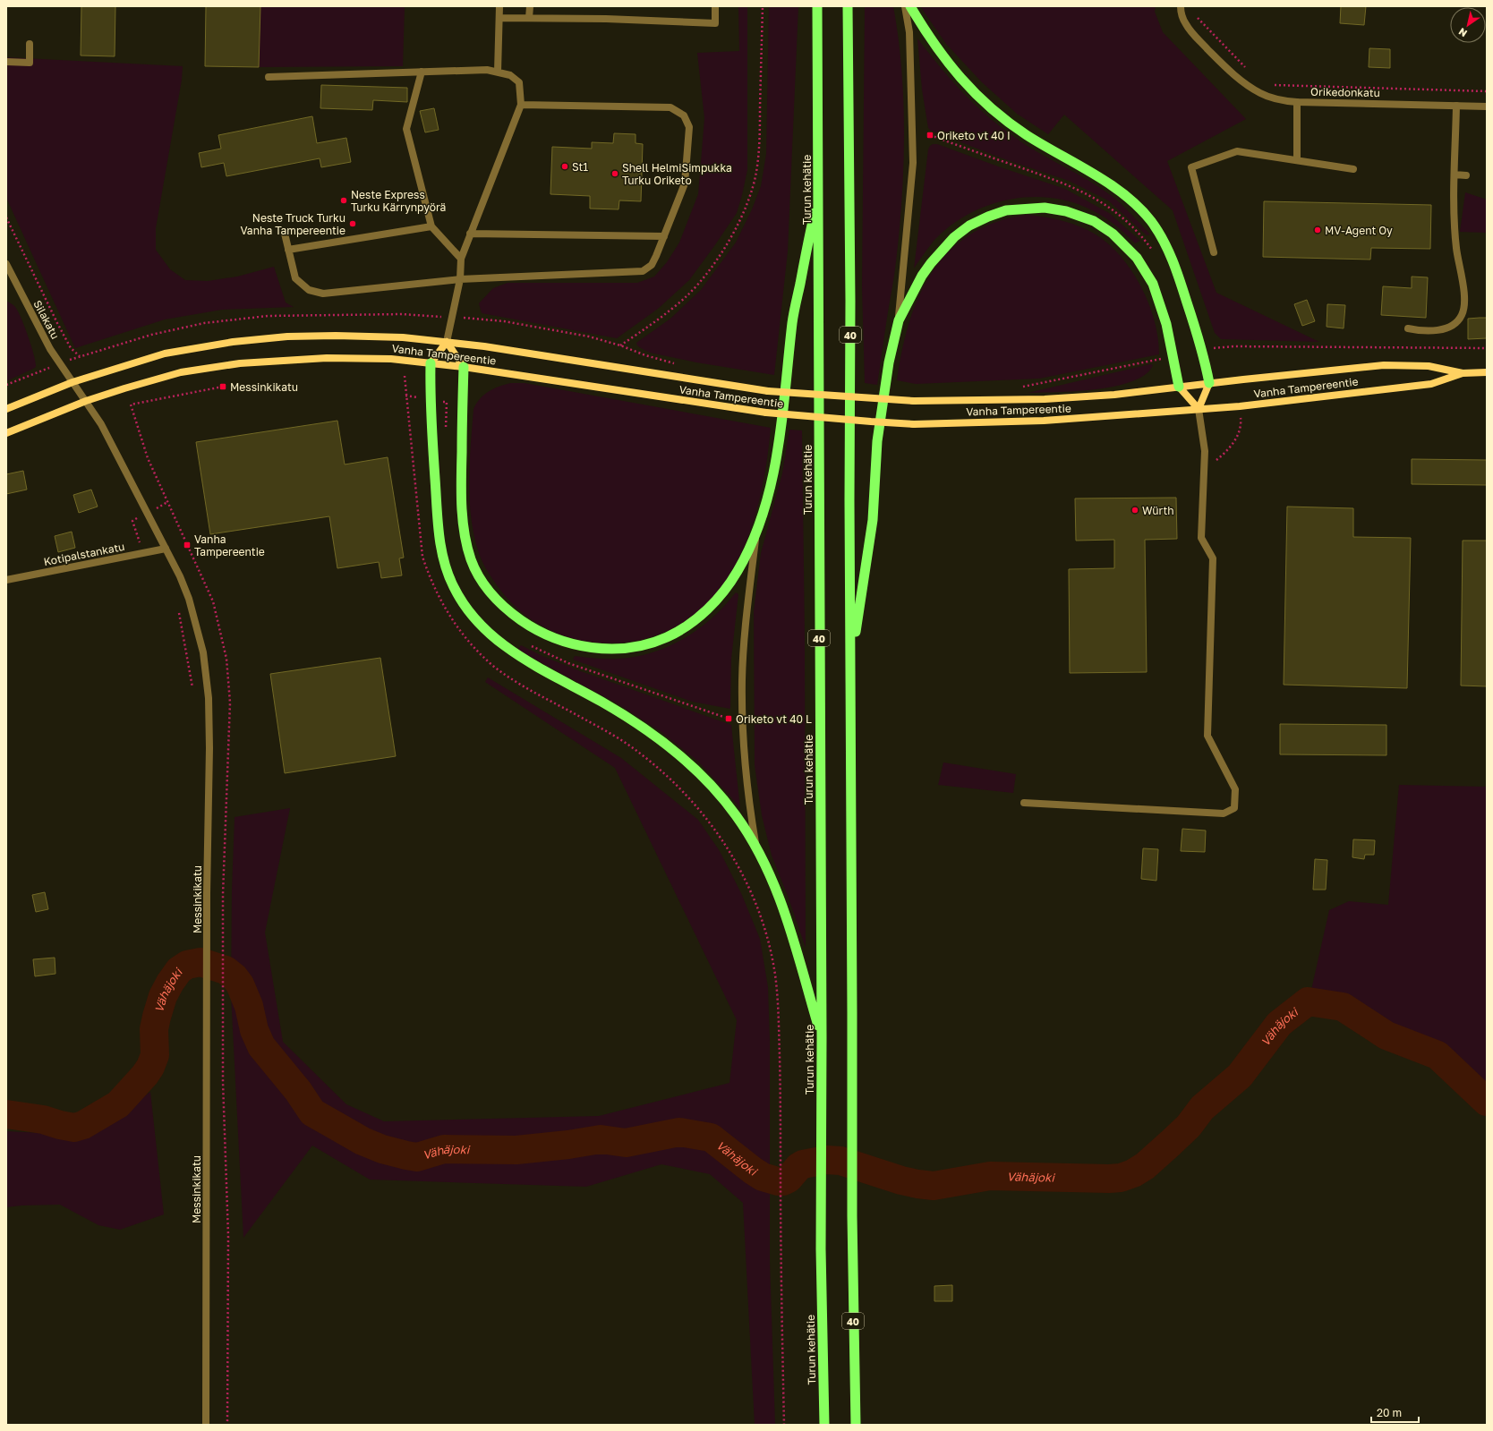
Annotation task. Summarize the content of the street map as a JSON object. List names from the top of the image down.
{
  "streets": {
    "highway": ["Turun kehätie", "40"],
    "main road": ["Vanha Tampereentie"],
    "street": [
      "Orikedonkatu",
      "Silakatu",
      "Kotipalstankatu",
      "Messinkikatu"
    ]
  },
  "crossings": [
    ["Silakatu", "Vanha Tampereentie"],
    ["Silakatu", "Messinkikatu"],
    ["Vanha Tampereentie", "Messinkikatu"],
    ["Kotipalstankatu", "Messinkikatu"]
  ],
  "water": ["Vähäjoki"],
  "places": {
    "transit": [
      "Oriketo vt 40 I",
      "Messinkikatu",
      "Vanha Tampereentie",
      "Oriketo vt 40 L"
    ],
    "other": [
      "St1",
      "Shell HelmiSimpukka Turku Oriketo",
      "Neste Express Turku Kärrynpyörä",
      "Neste Truck Turku Vanha Tampereentie",
      "MV-Agent Oy",
      "Würth"
    ]
  },
  "scale_bar": "20 m",
  "north": "bottom left"
}
